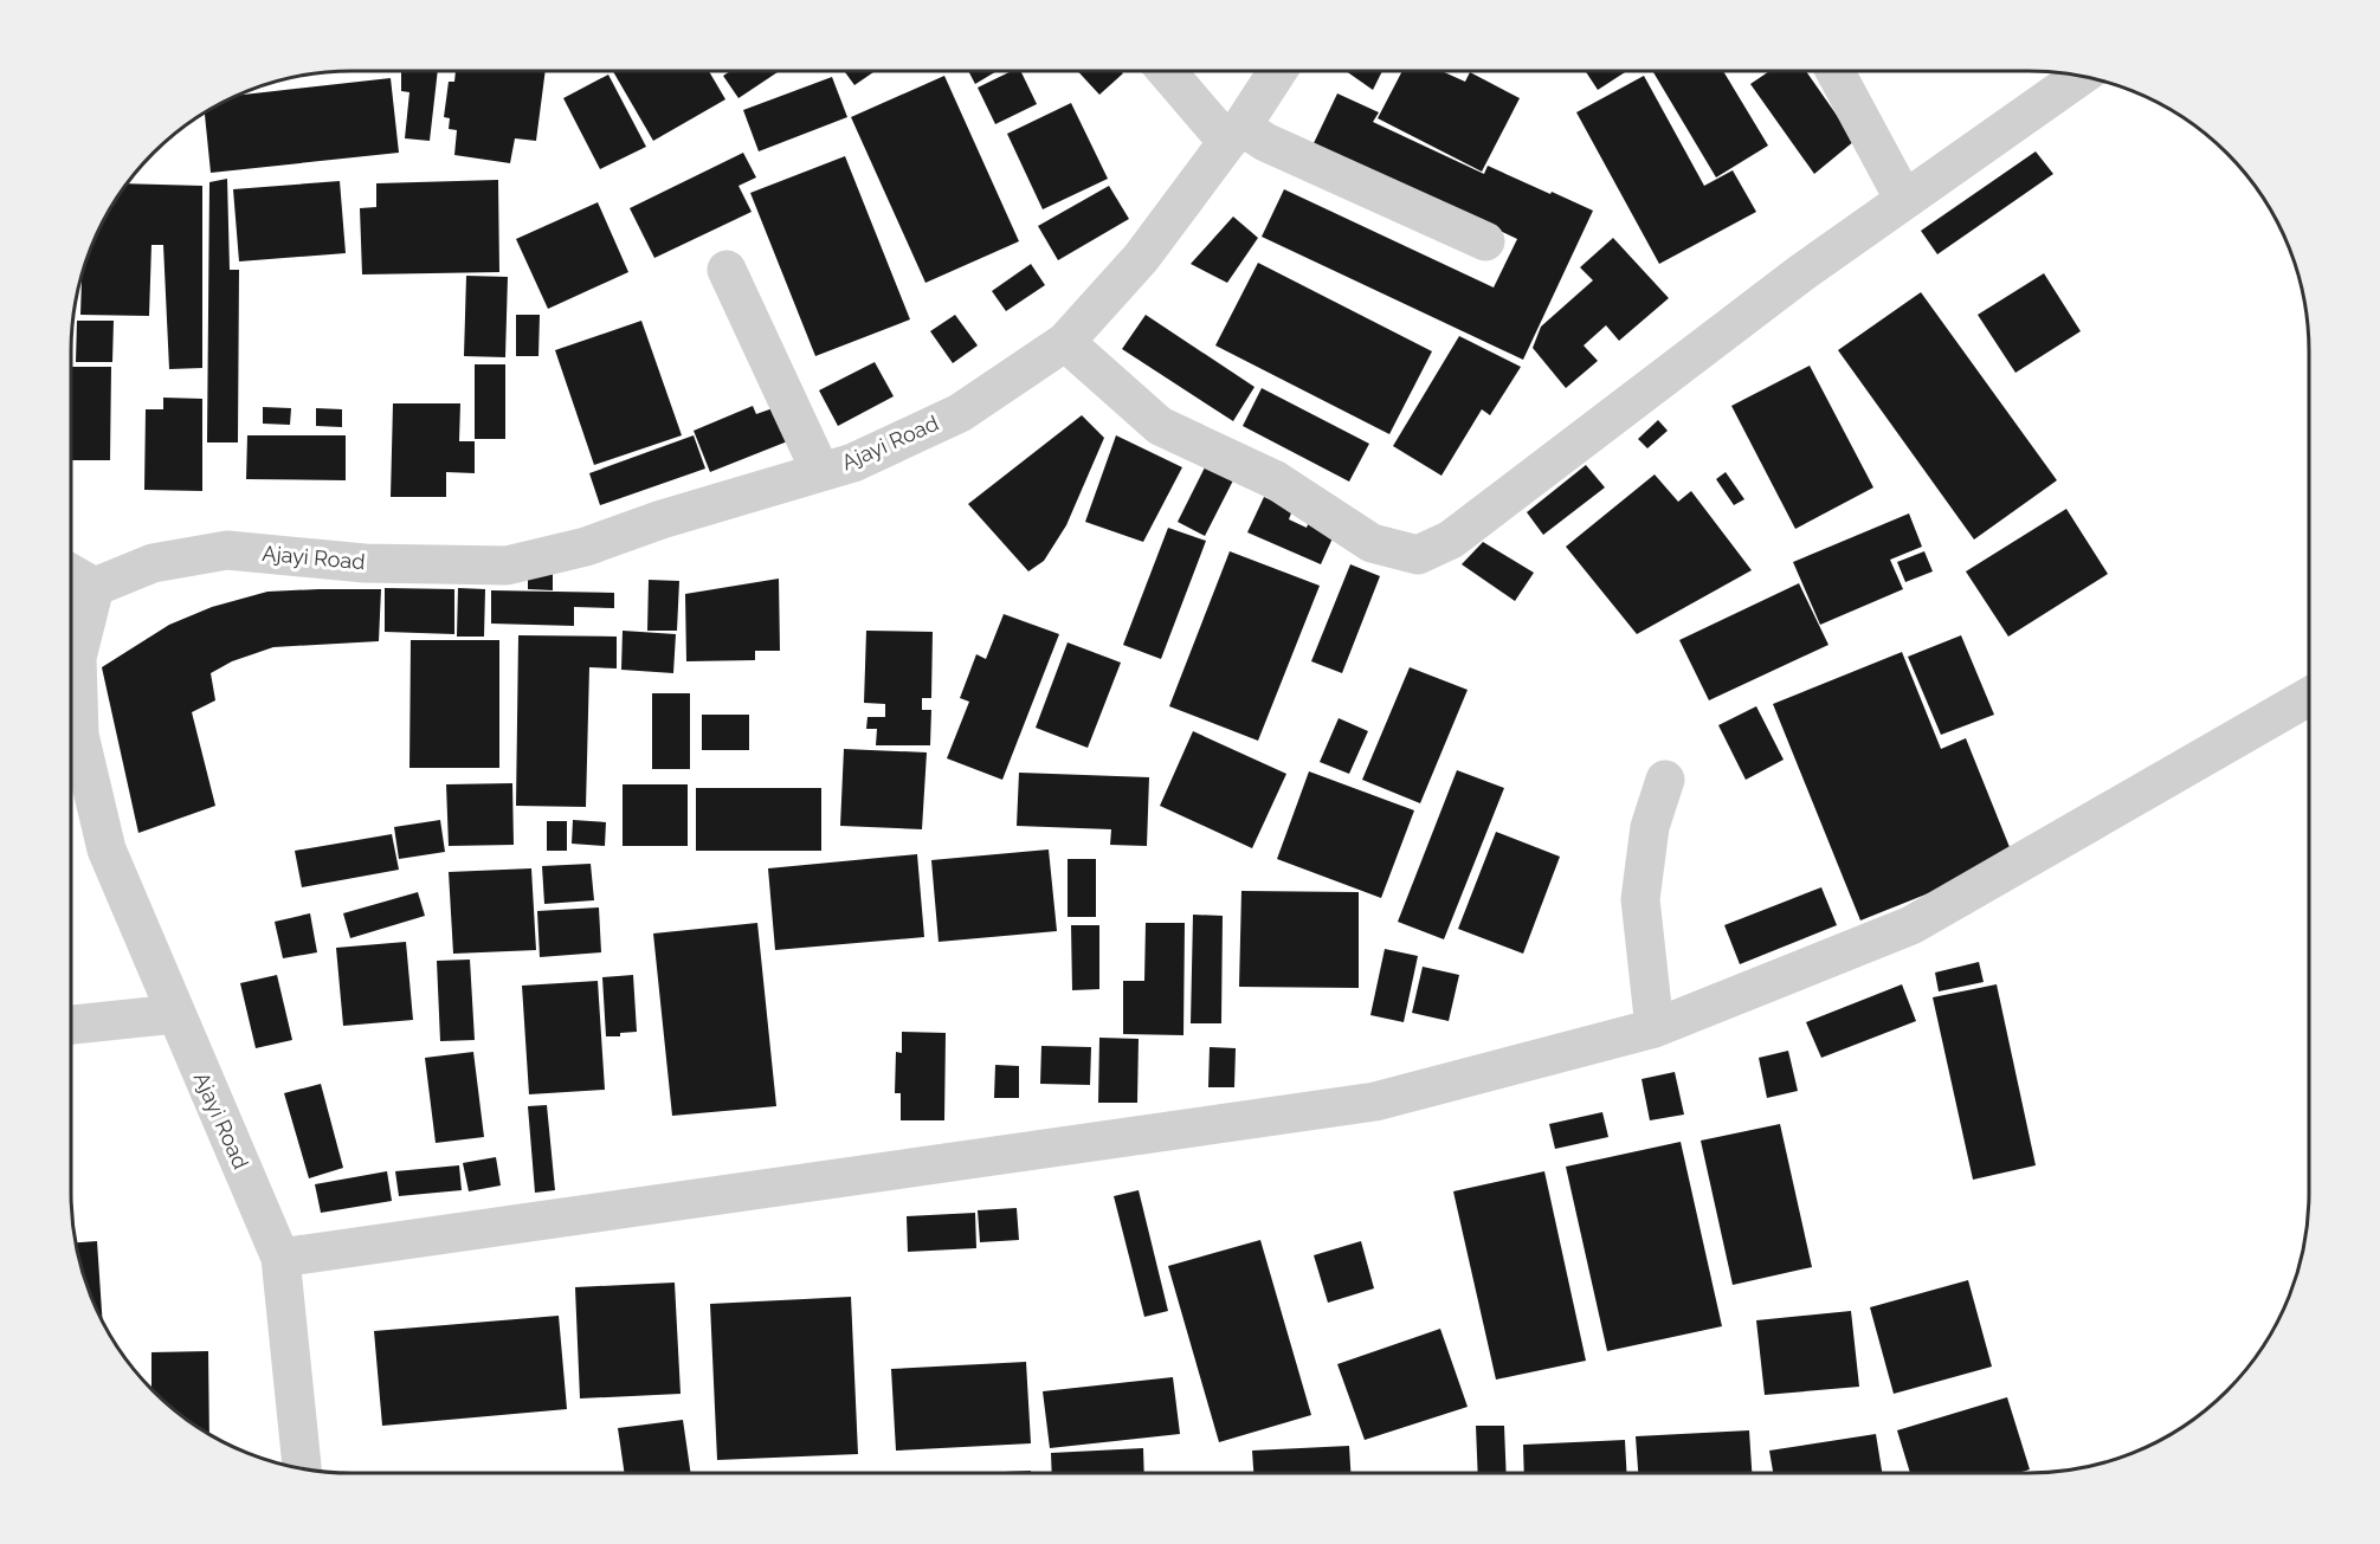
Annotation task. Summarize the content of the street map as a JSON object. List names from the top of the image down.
{
  "streets": {
    "street": ["Ajayi Road"]
  }
}
